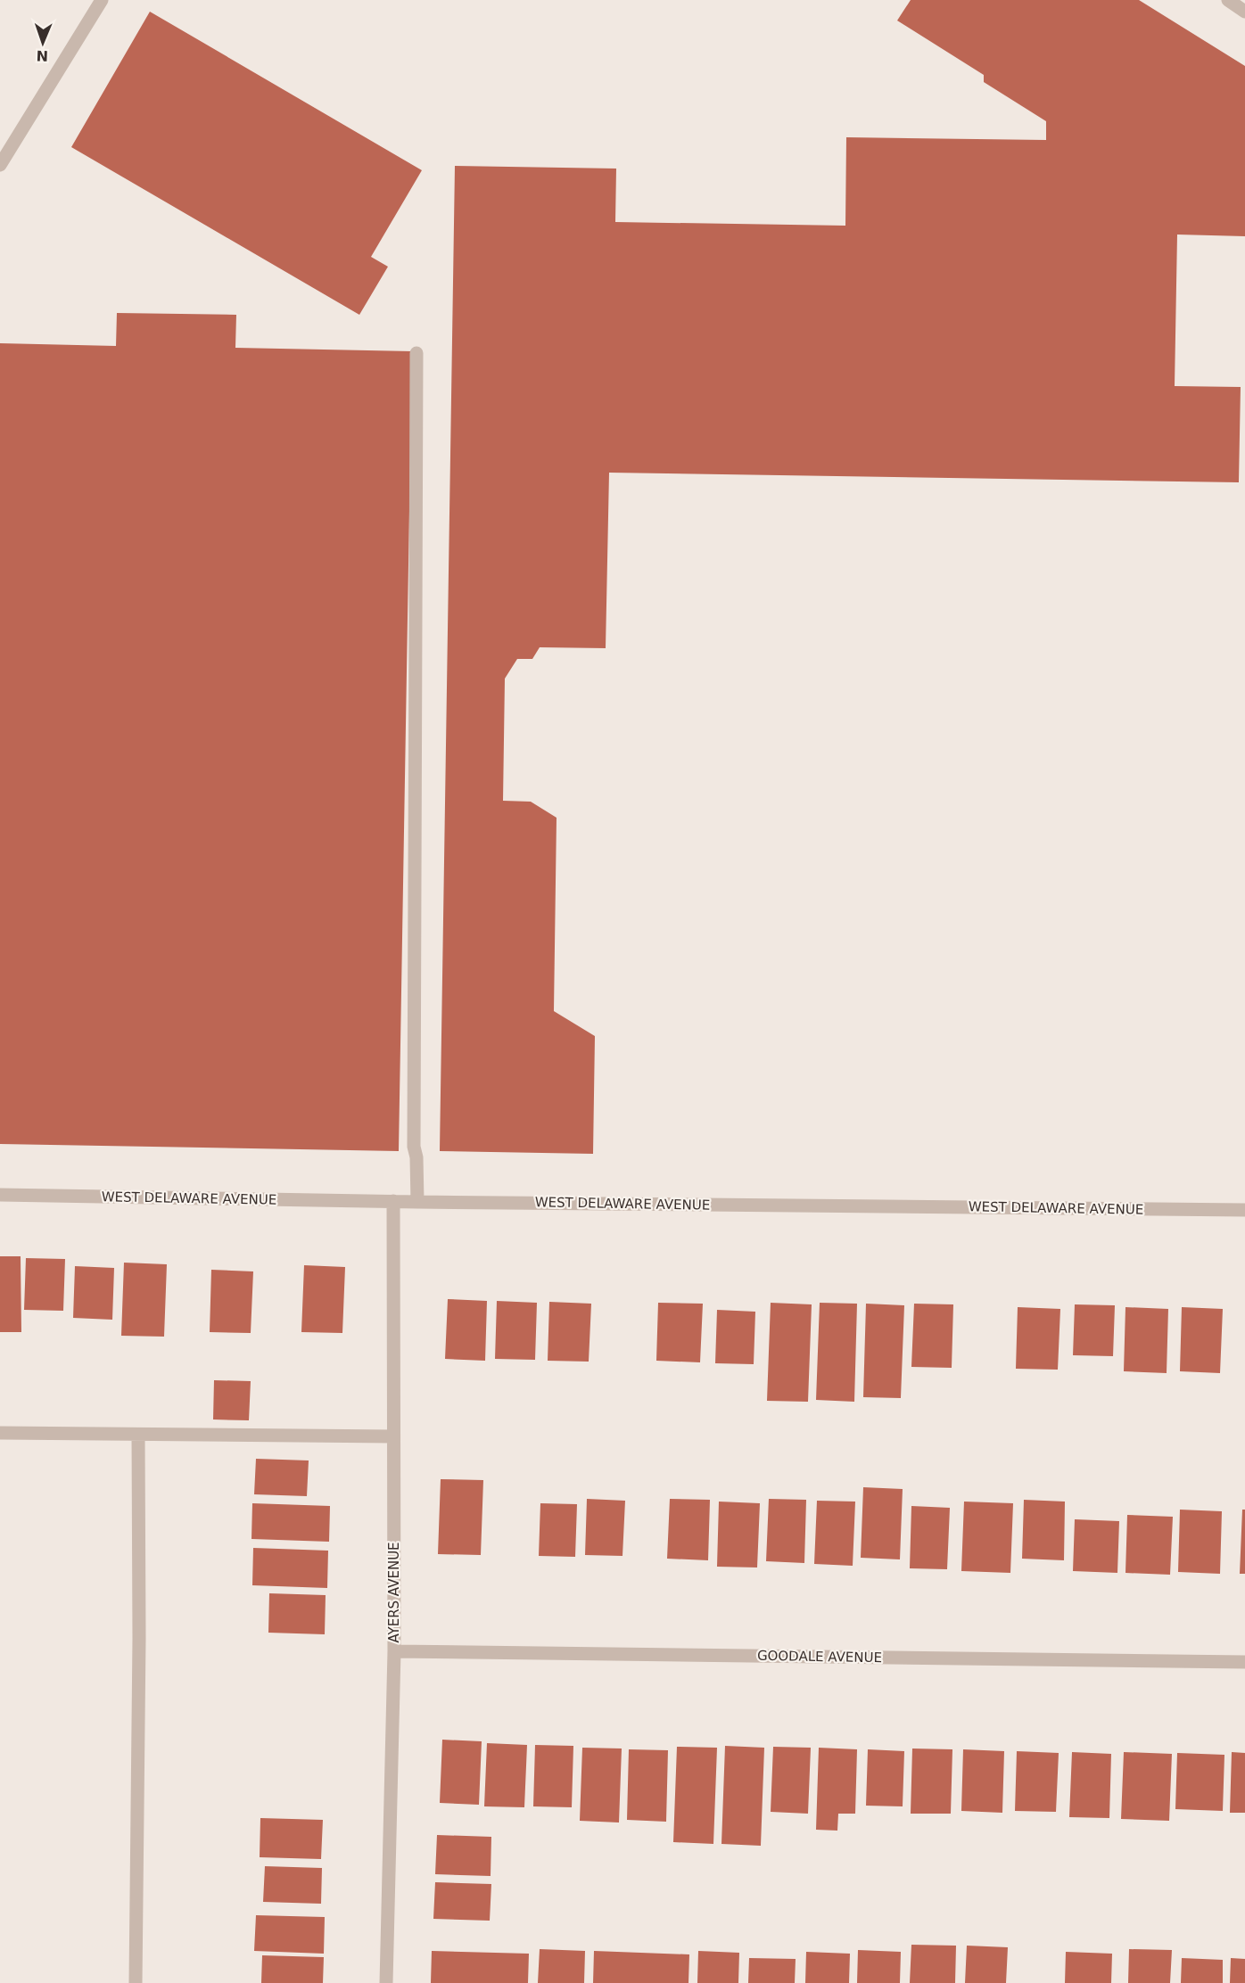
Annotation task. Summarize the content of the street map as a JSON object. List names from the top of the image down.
{
  "streets": {
    "street": ["WEST DELAWARE AVENUE", "AYERS AVENUE", "GOODALE AVENUE"]
  },
  "crossings": [
    ["WEST DELAWARE AVENUE", "AYERS AVENUE"],
    ["AYERS AVENUE", "GOODALE AVENUE"]
  ],
  "north": "bottom"
}
